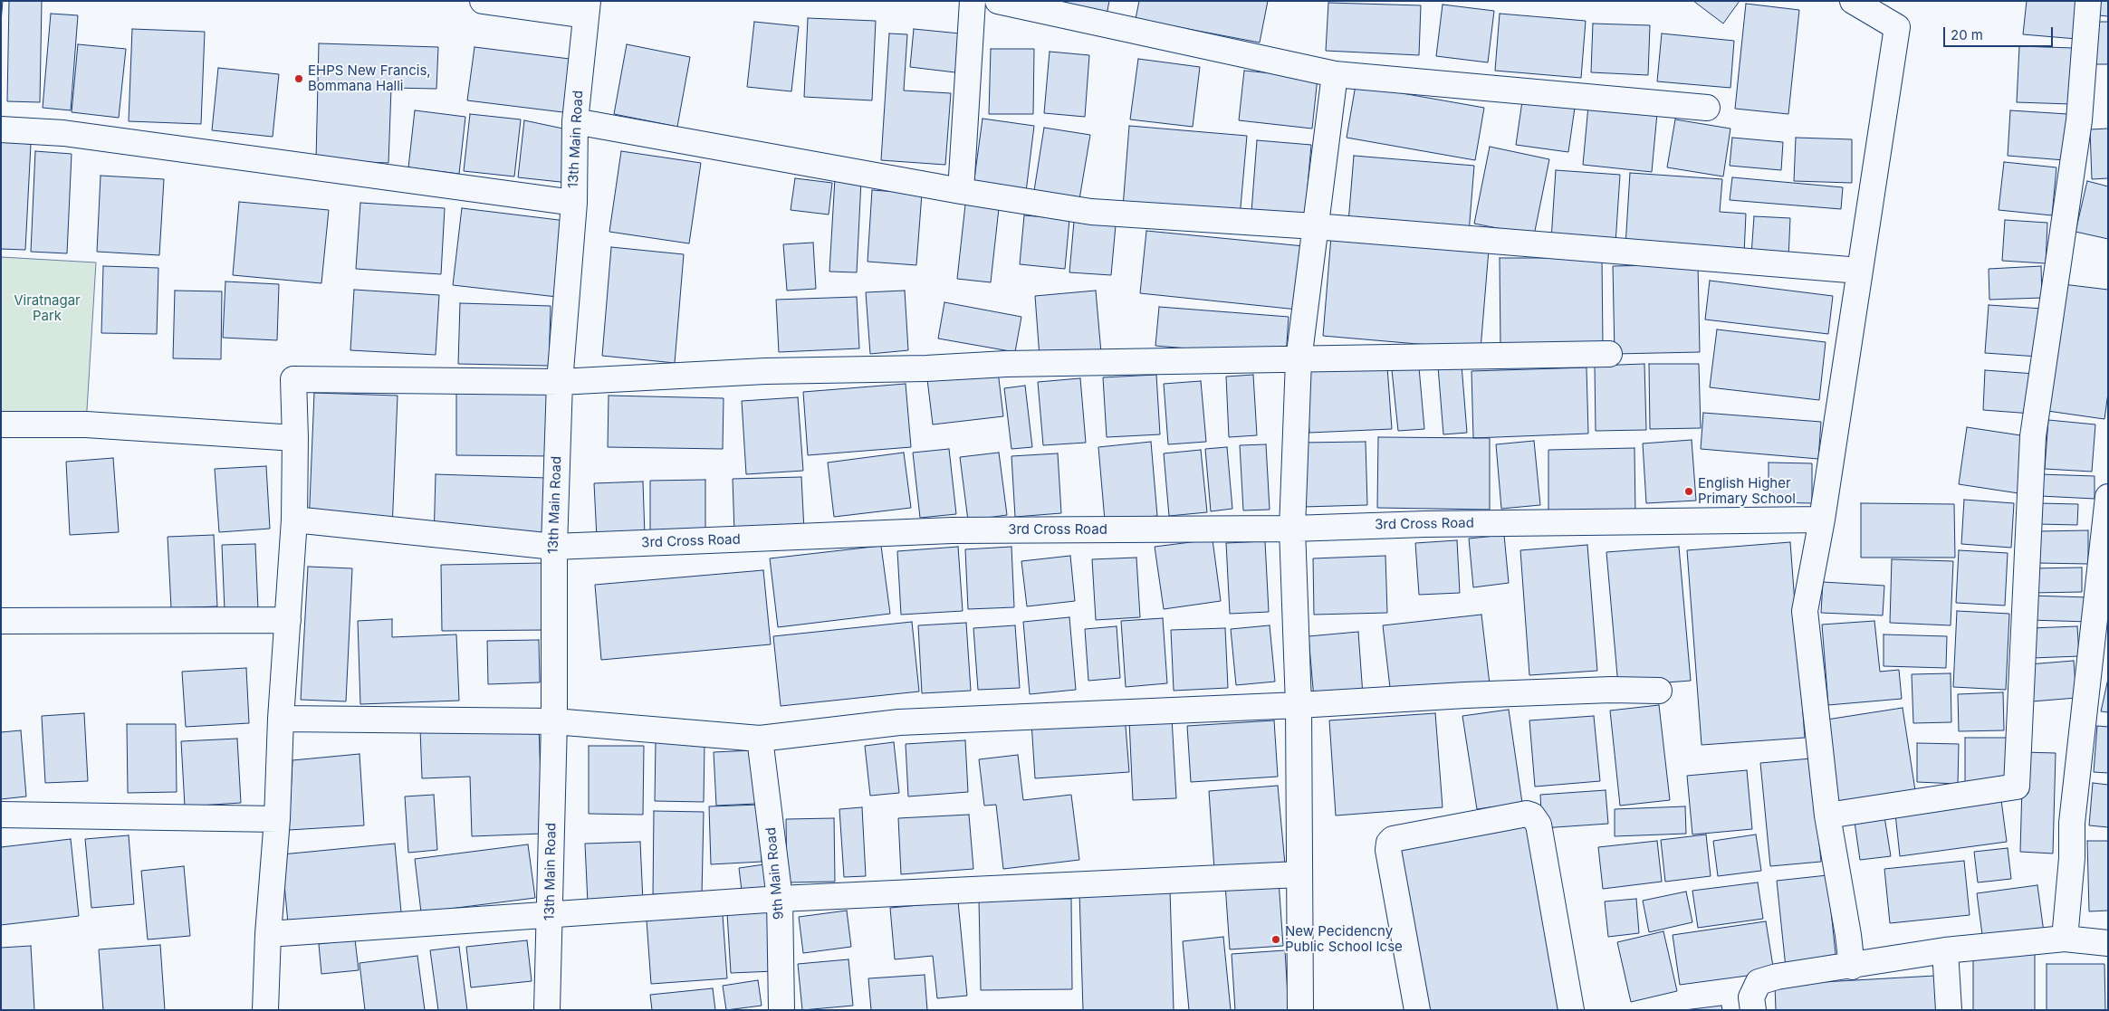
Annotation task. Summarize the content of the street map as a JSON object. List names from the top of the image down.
{
  "streets": {
    "street": ["13th Main Road", "3rd Cross Road", "9th Main Road"]
  },
  "crossings": [
    ["13th Main Road", "3rd Cross Road"]
  ],
  "parks": ["Viratnagar Park"],
  "places": ["EHPS New Francis, Bommana Halli", "English Higher Primary School", "New Pecidencny Public School Icse"],
  "scale_bar": "20 m"
}
